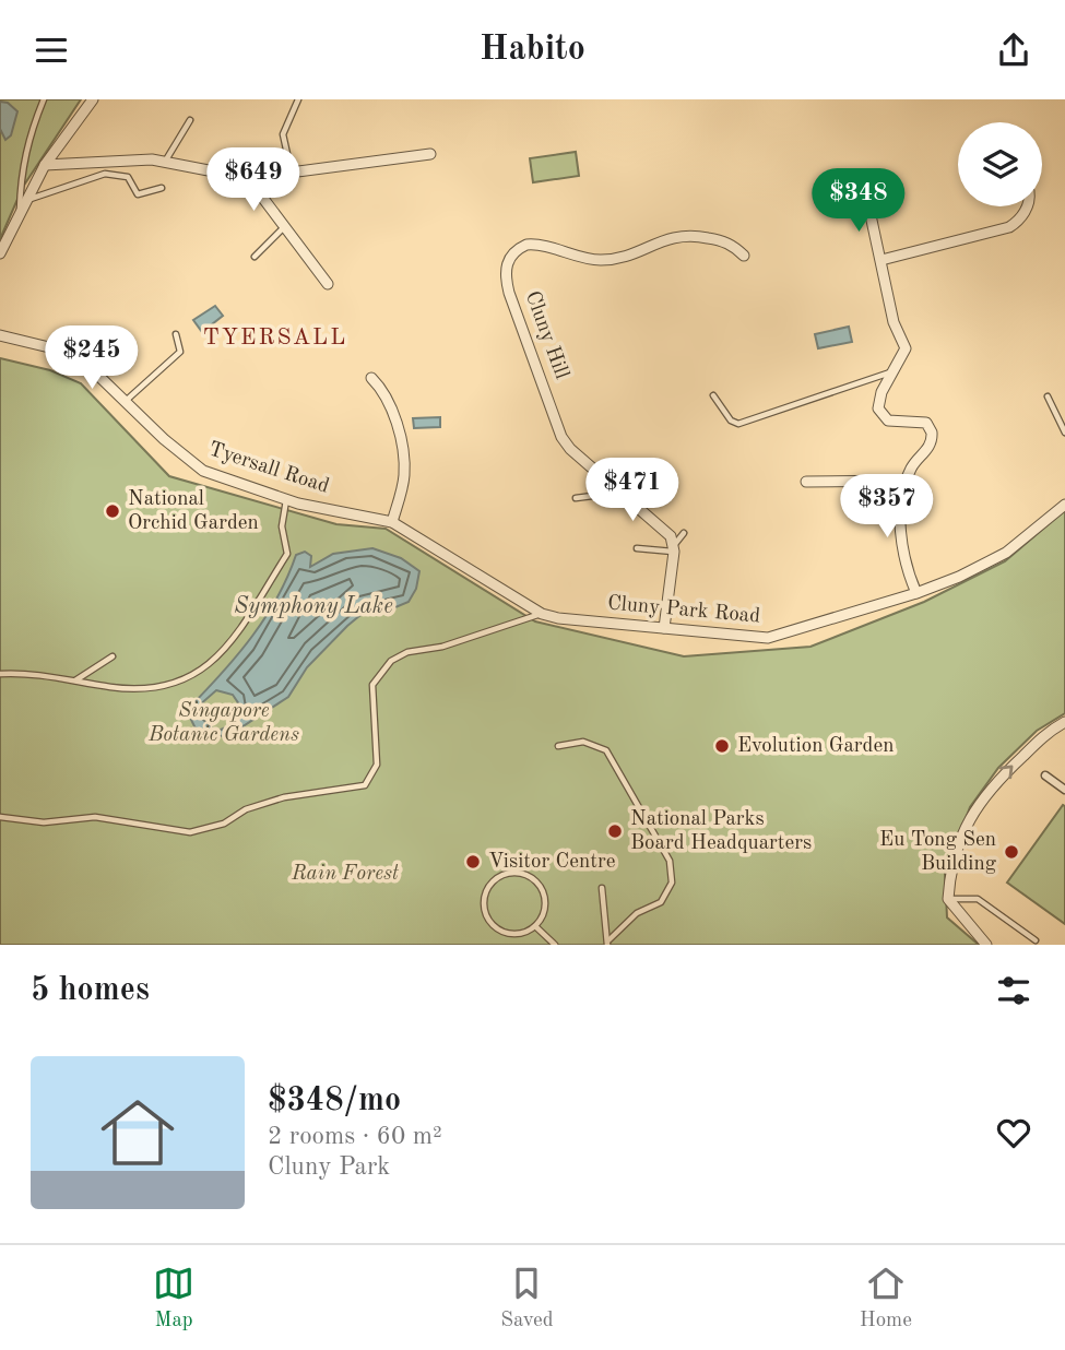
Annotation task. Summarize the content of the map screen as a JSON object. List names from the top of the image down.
{
  "streets": {
    "street": ["Cluny Hill", "Tyersall Road", "Cluny Park Road"]
  },
  "crossings": [
    ["Tyersall Road", "Cluny Park Road"]
  ],
  "districts": ["TYERSALL"],
  "water": ["Symphony Lake"],
  "parks": ["Singapore Botanic Gardens", "Rain Forest"],
  "places": [
    "National Orchid Garden",
    "Evolution Garden",
    "National Parks Board Headquarters",
    "Eu Tong Sen Building",
    "Visitor Centre"
  ],
  "page": {
    "header": "Habito",
    "price": [
      "$649",
      "$348",
      "$245",
      "$471",
      "$357"
    ],
    "heading": "5 homes",
    "list": [
      {
        "name": "$348/mo",
        "note": "2 rooms · 60 m² · Cluny Park"
      }
    ],
    "tabs": ["Map", "Saved", "Home"]
  }
}
